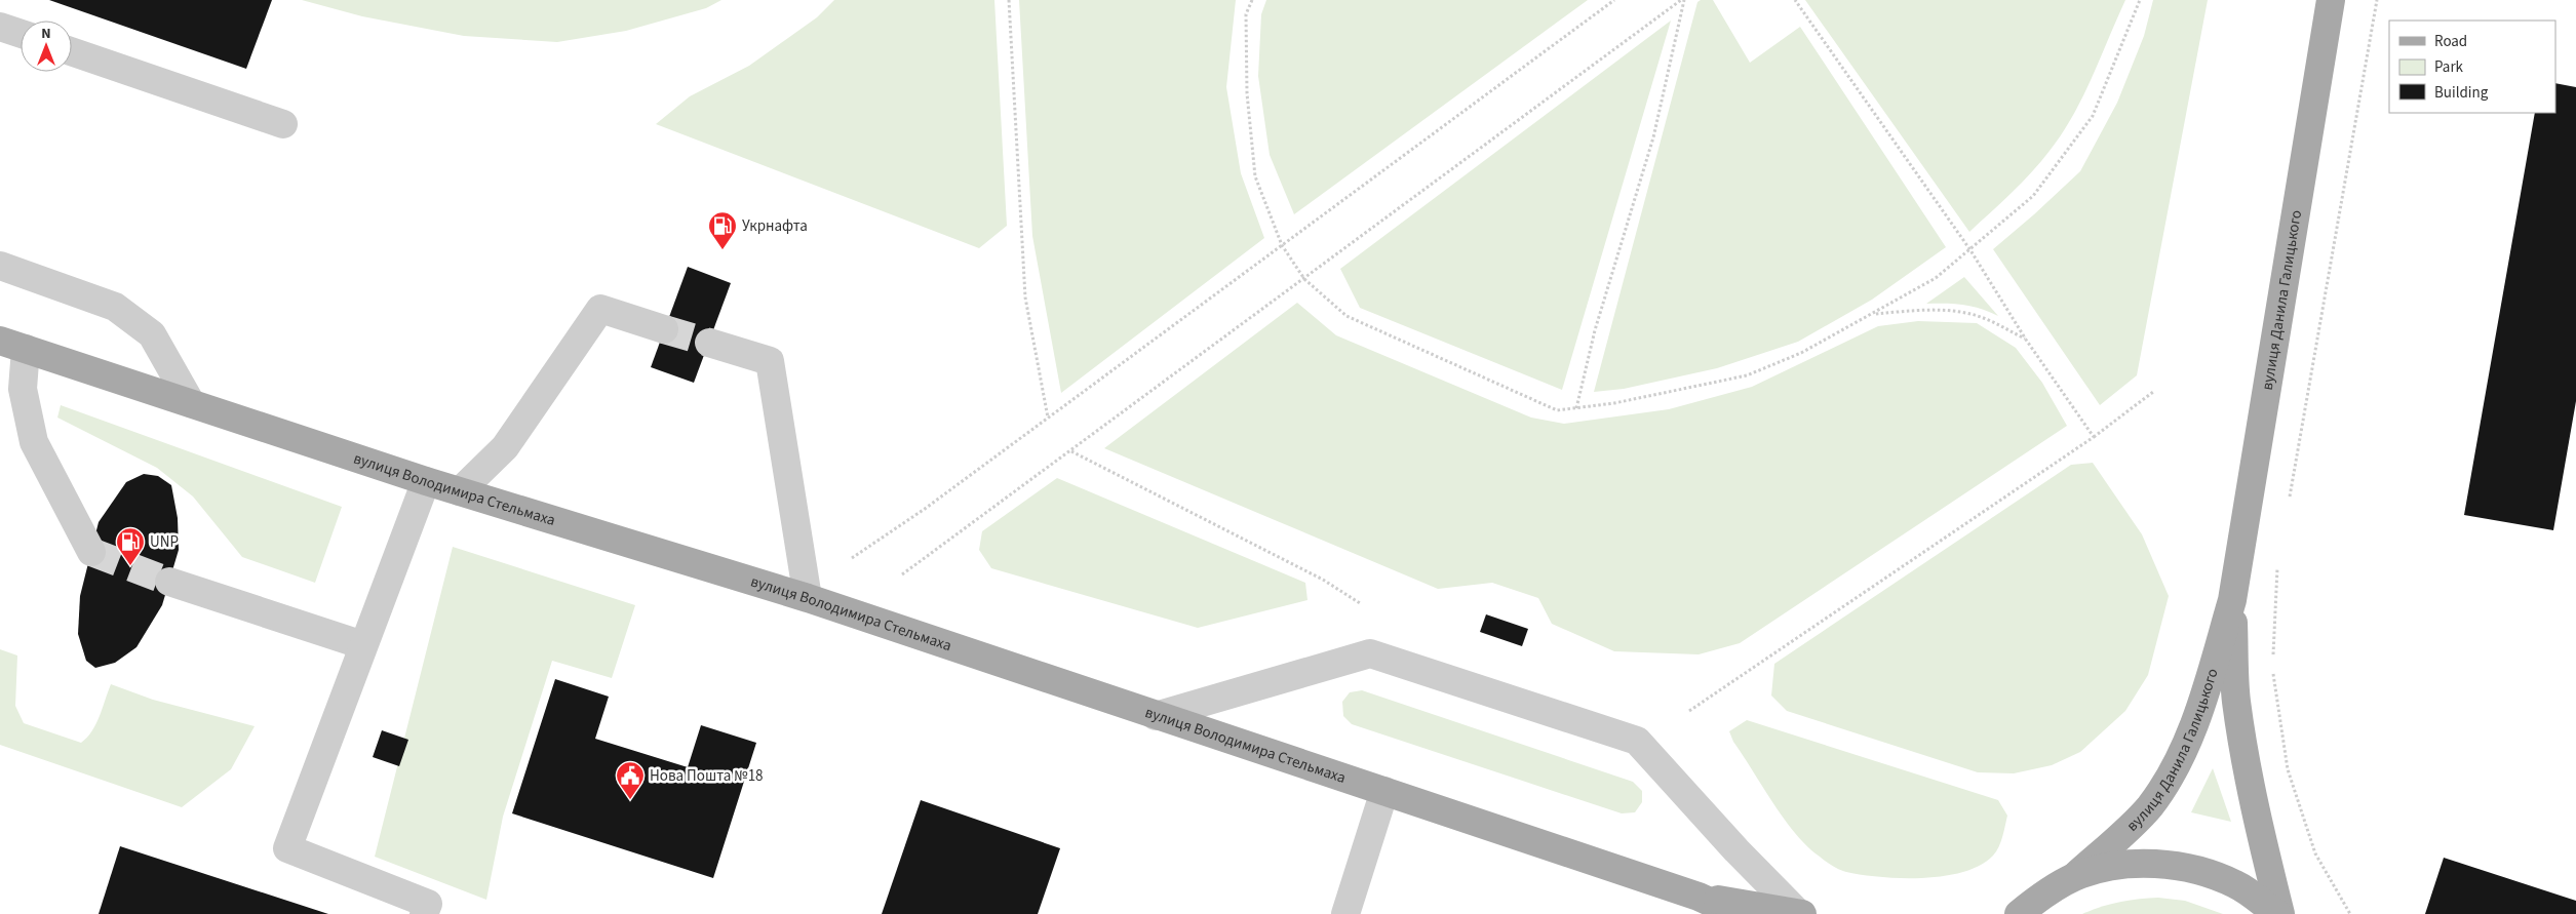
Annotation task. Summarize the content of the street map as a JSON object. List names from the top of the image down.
{
  "streets": {
    "main road": ["вулиця Данила Галицького", "вулиця Володимира Стельмаха"]
  },
  "places": {
    "fuel station": ["Укрнафта", "UNP"],
    "public building": ["Нова Пошта №18"]
  },
  "legend": ["Road", "Park", "Building"],
  "north": "top"
}
